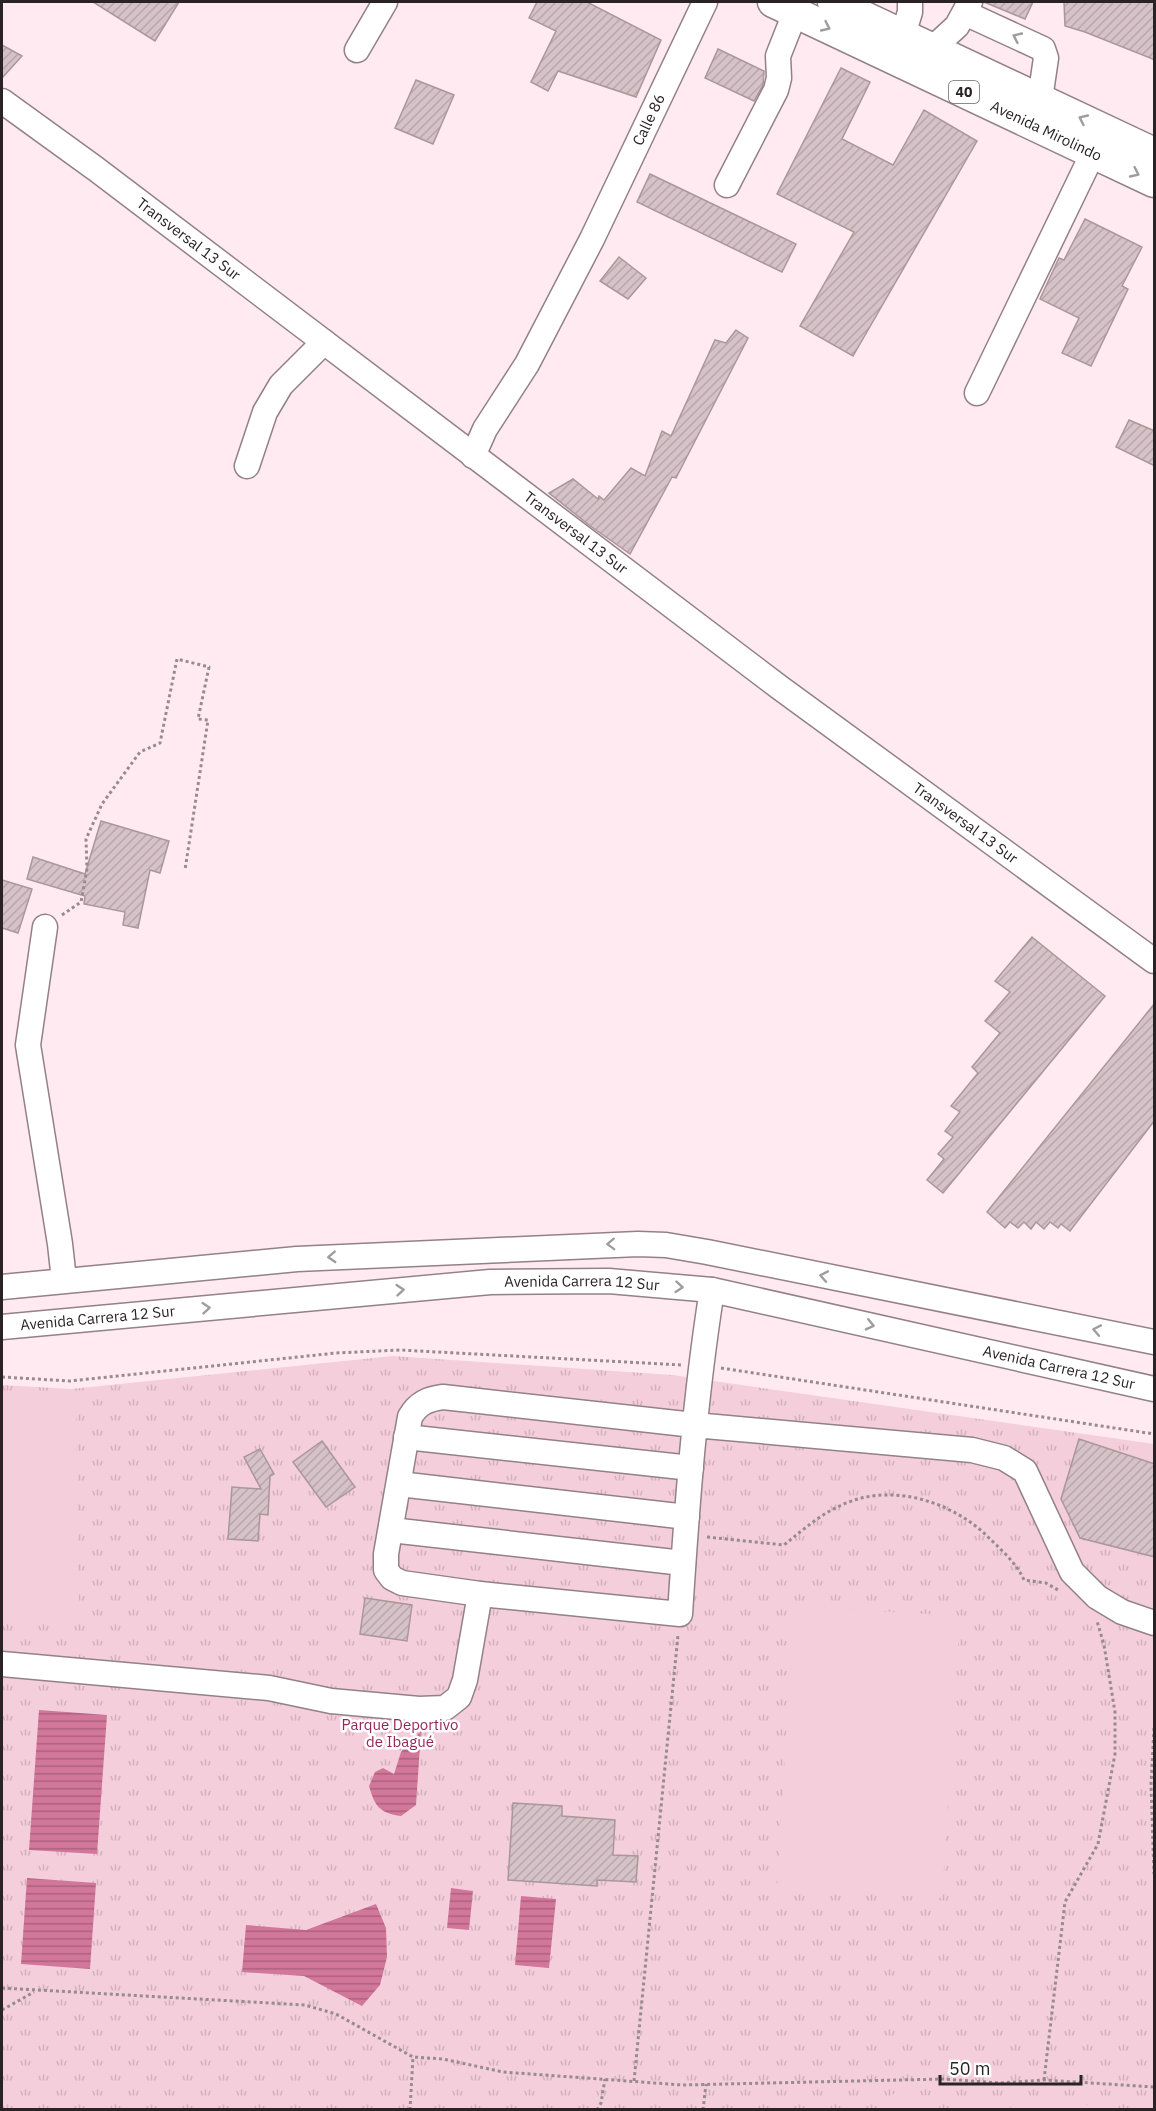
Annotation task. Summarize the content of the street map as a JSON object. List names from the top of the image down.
{
  "streets": {
    "main road": ["40", "Avenida Mirolindo"],
    "street": ["Calle 86", "Transversal 13 Sur", "Avenida Carrera 12 Sur"]
  },
  "crossings": [
    ["Calle 86", "Transversal 13 Sur"]
  ],
  "parks": ["Parque Deportivo de Ibagué"],
  "scale_bar": "50 m"
}
